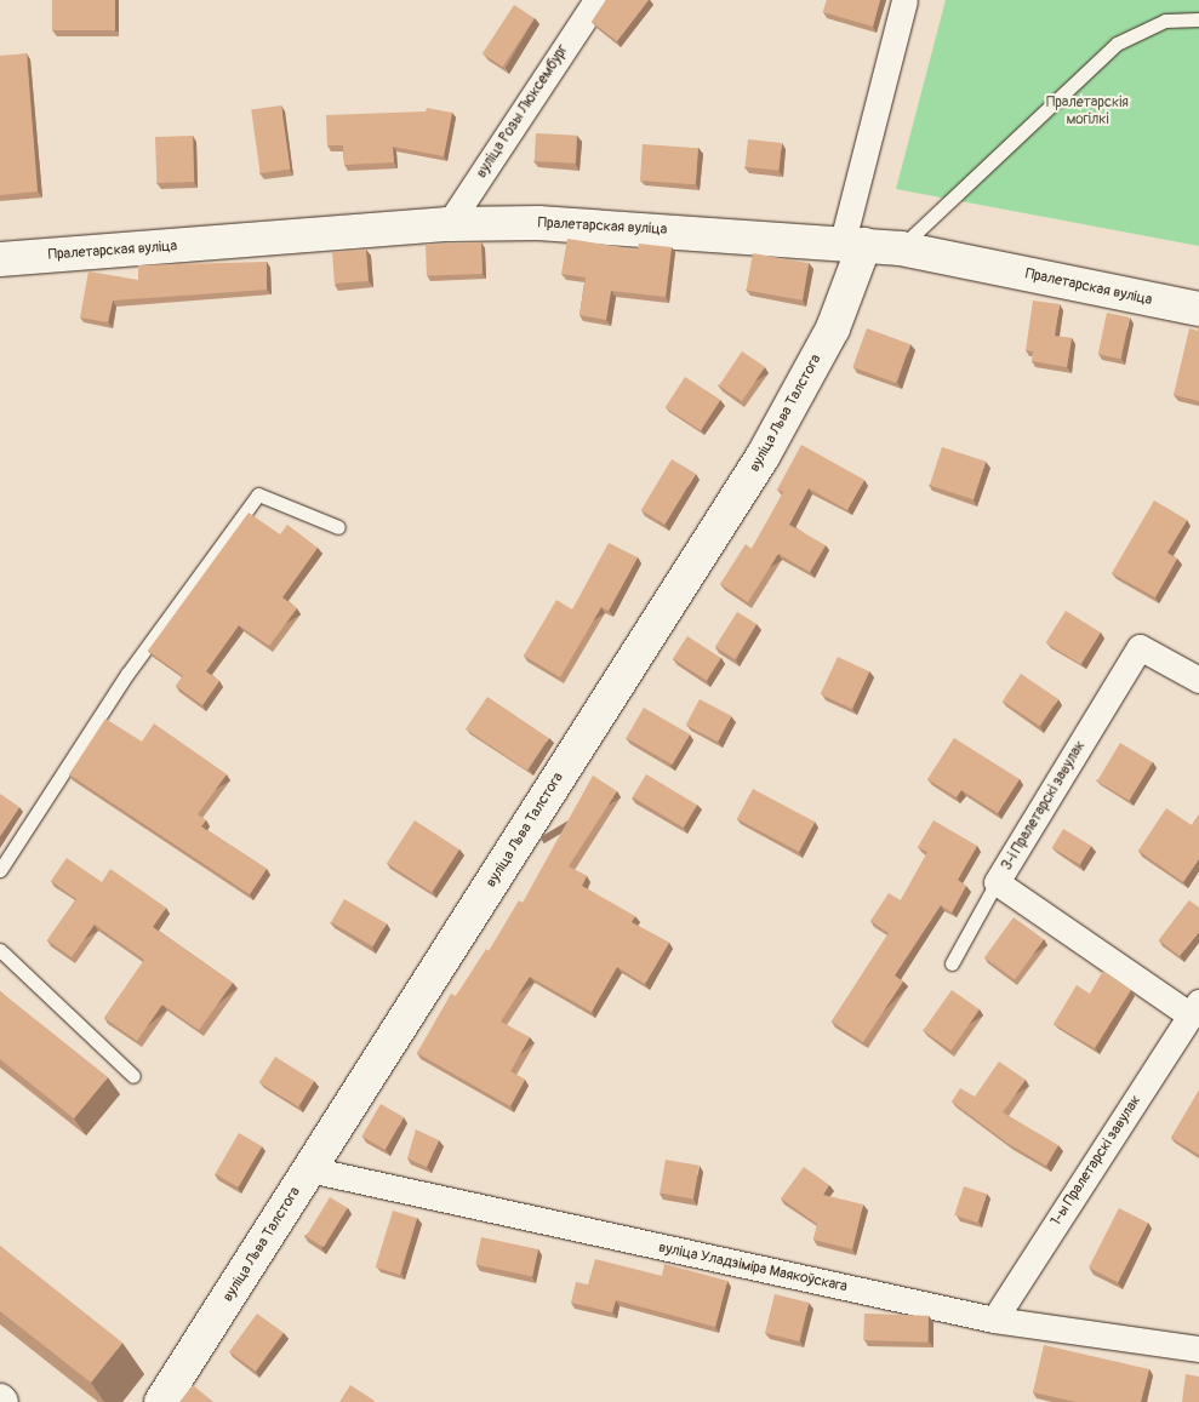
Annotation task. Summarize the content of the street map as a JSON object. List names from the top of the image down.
{
  "streets": {
    "street": [
      "вуліца Розы Люксембург",
      "Пралетарская вуліца",
      "вуліца Льва Талстога",
      "3-і Пралетарскі завулак",
      "1-ы Пралетарскі завулак",
      "вуліца Уладзіміра Маякоўскага"
    ]
  },
  "crossings": [
    ["вуліца Розы Люксембург", "Пралетарская вуліца"],
    ["Пралетарская вуліца", "вуліца Льва Талстога"],
    ["вуліца Льва Талстога", "вуліца Уладзіміра Маякоўскага"],
    ["3-і Пралетарскі завулак", "1-ы Пралетарскі завулак"],
    ["1-ы Пралетарскі завулак", "вуліца Уладзіміра Маякоўскага"]
  ],
  "parks": ["Пралетарскія могілкі"]
}
